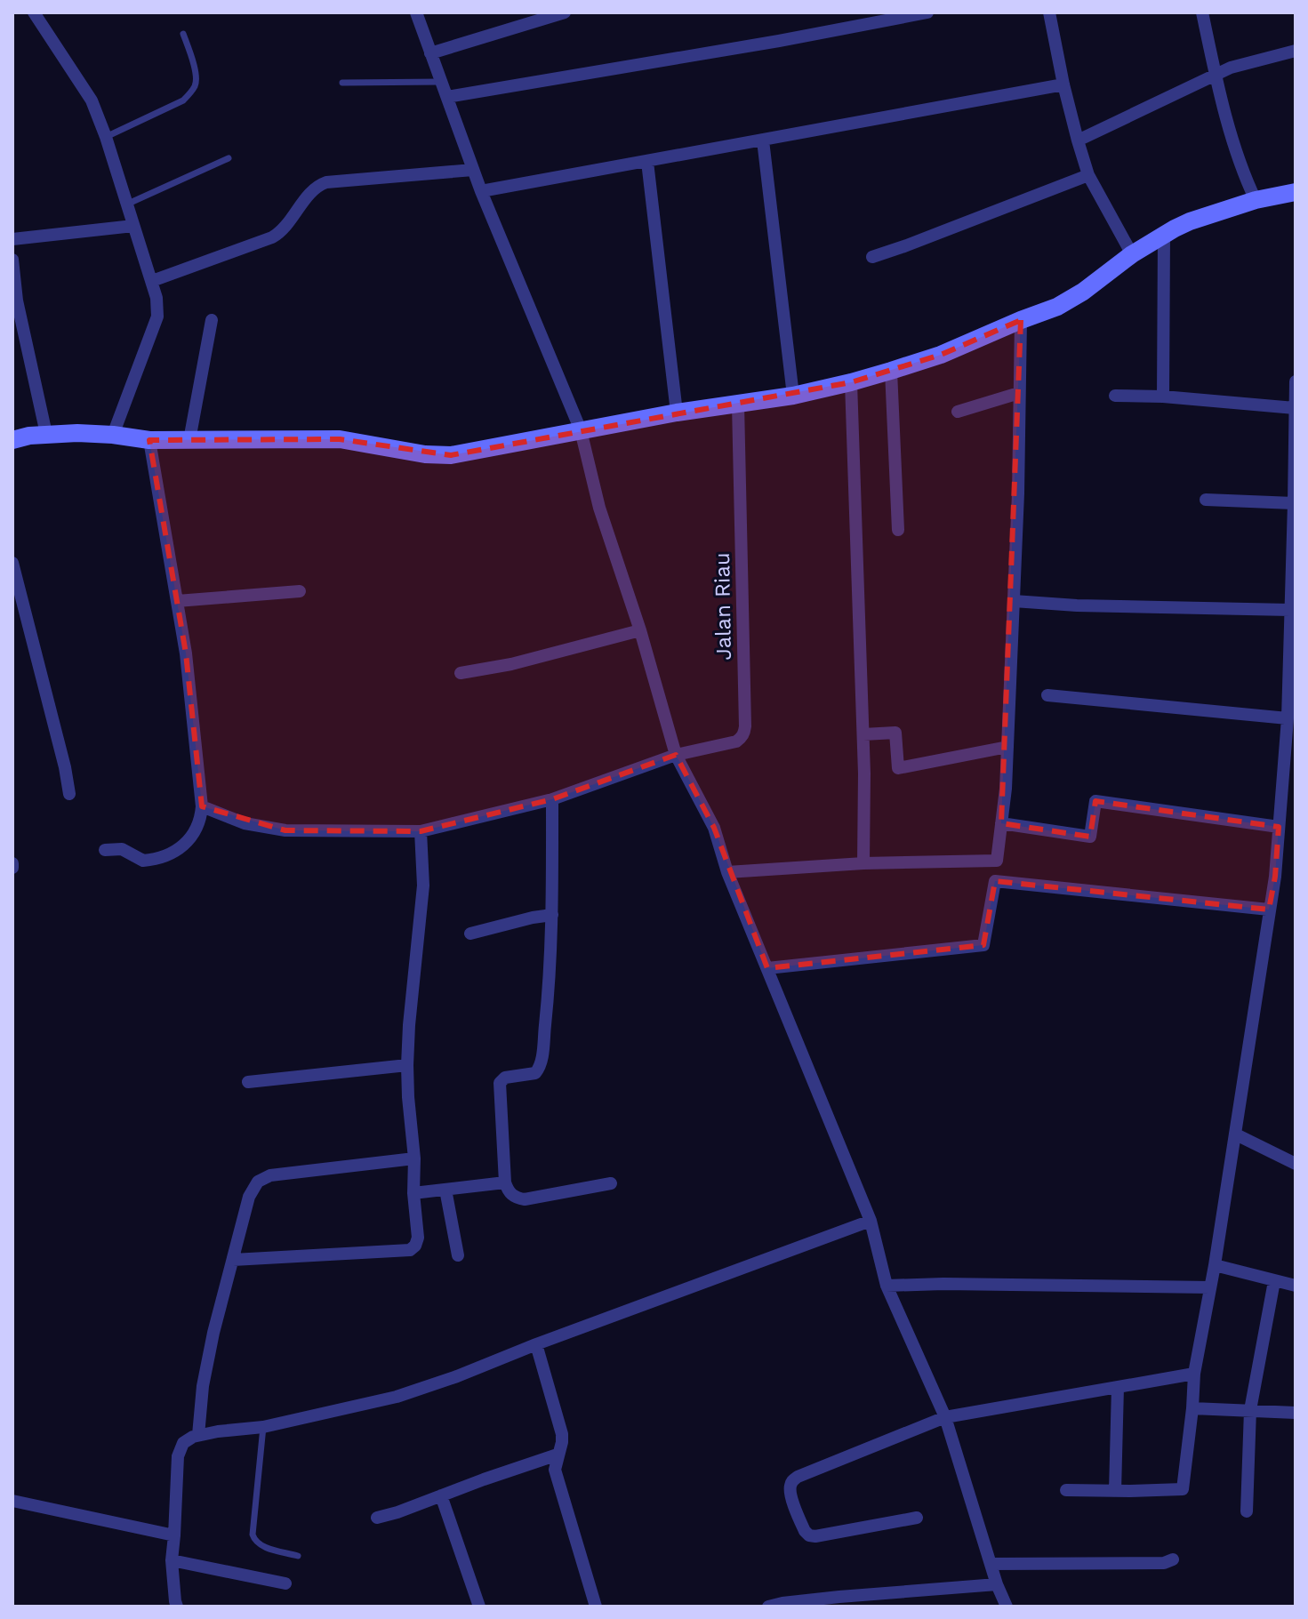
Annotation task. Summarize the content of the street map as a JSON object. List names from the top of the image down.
{
  "streets": {
    "street": ["Jalan Riau"]
  }
}
